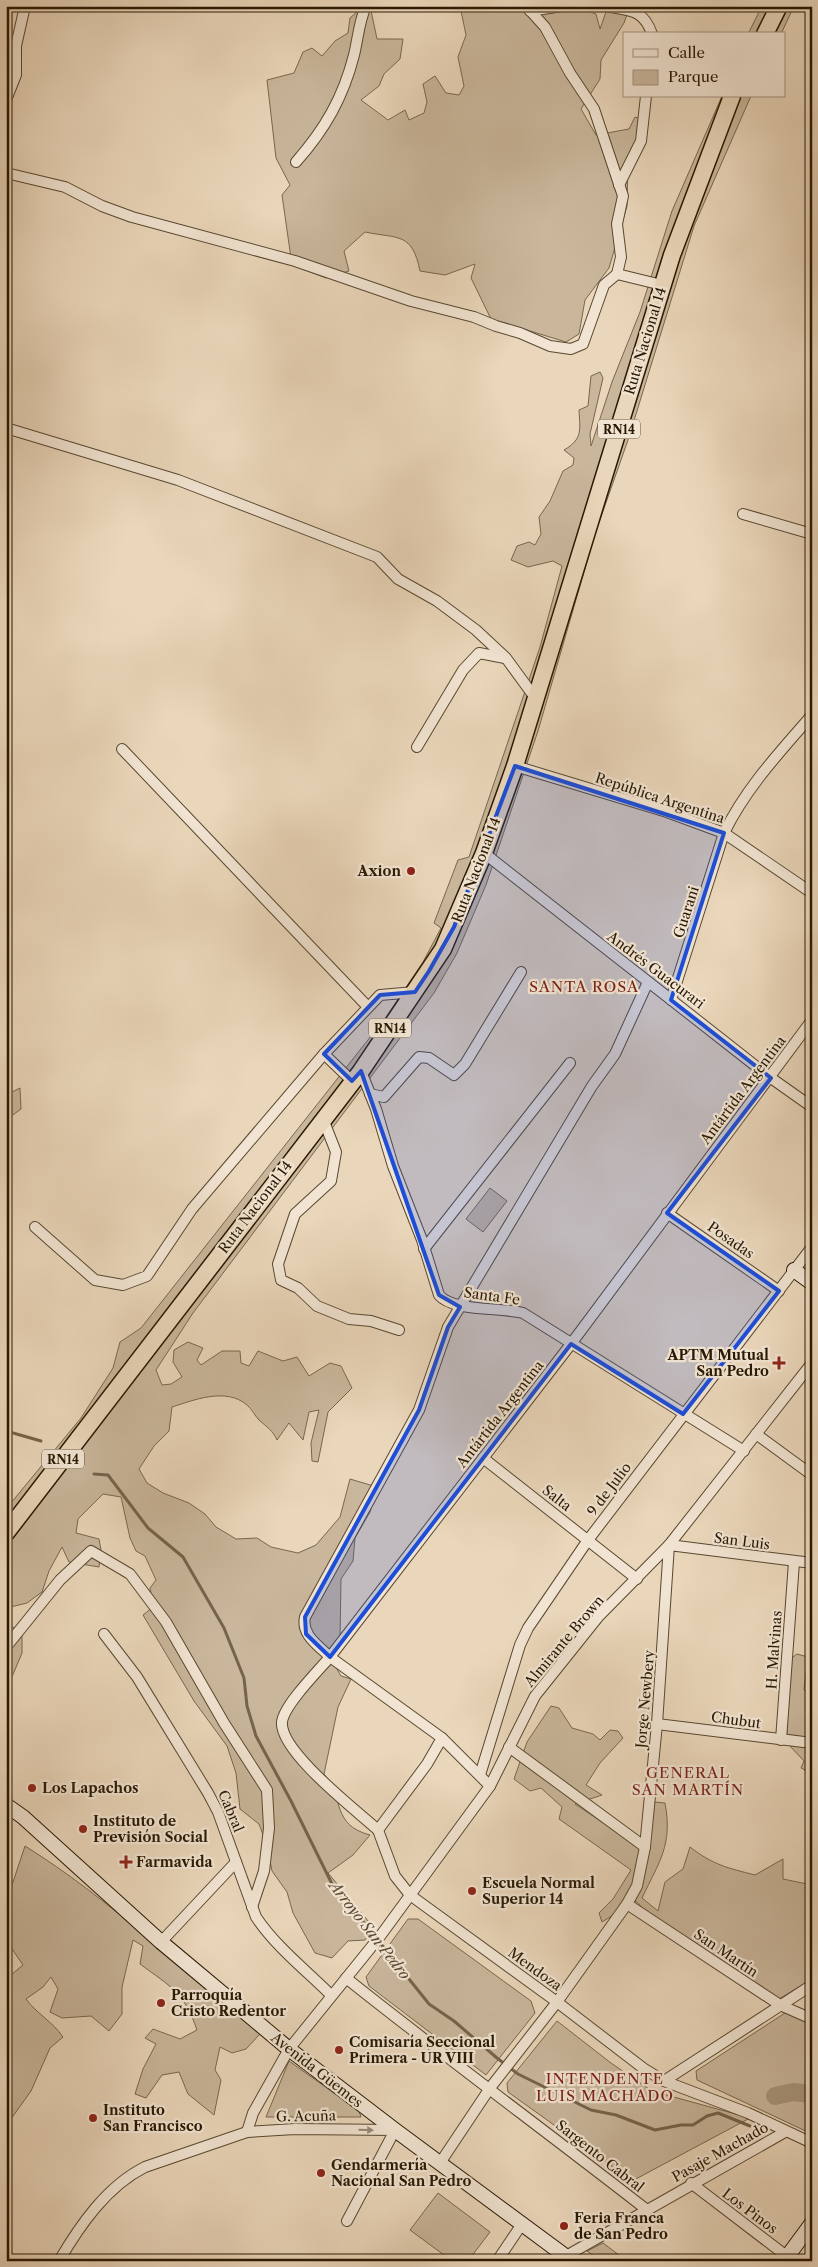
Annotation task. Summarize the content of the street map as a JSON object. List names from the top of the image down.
{
  "streets": {
    "highway": ["Ruta Nacional 14", "RN14"],
    "main road": ["Avenida Güemes"],
    "street": [
      "República Argentina",
      "Guarani",
      "Andrés Guacurari",
      "Antártida Argentina",
      "Posadas",
      "Santa Fe",
      "9 de Julio",
      "Salta",
      "San Luis",
      "Almirante Brown",
      "H. Malvinas",
      "Jorge Newbery",
      "Chubut",
      "Cabral",
      "San Martín",
      "Mendoza",
      "G. Acuña",
      "Pasaje Machado",
      "Sargento Cabral",
      "Los Pinos"
    ]
  },
  "crossings": [
    ["Ruta Nacional 14", "República Argentina"],
    ["Ruta Nacional 14", "Andrés Guacurari"],
    ["Ruta Nacional 14", "Santa Fe"],
    ["República Argentina", "Guarani"],
    ["Guarani", "Andrés Guacurari"],
    ["Andrés Guacurari", "Antártida Argentina"],
    ["Antártida Argentina", "Posadas"],
    ["Antártida Argentina", "Santa Fe"],
    ["Antártida Argentina", "Salta"],
    ["Antártida Argentina", "Mendoza"],
    ["Posadas", "9 de Julio"],
    ["Santa Fe", "9 de Julio"],
    ["Santa Fe", "Almirante Brown"],
    ["9 de Julio", "Salta"],
    ["Salta", "Almirante Brown"],
    ["San Luis", "Almirante Brown"],
    ["San Luis", "H. Malvinas"],
    ["San Luis", "Jorge Newbery"],
    ["Almirante Brown", "Jorge Newbery"],
    ["Almirante Brown", "Cabral"],
    ["Almirante Brown", "Mendoza"],
    ["Almirante Brown", "Avenida Güemes"],
    ["Almirante Brown", "G. Acuña"],
    ["Almirante Brown", "Sargento Cabral"],
    ["H. Malvinas", "Chubut"],
    ["Jorge Newbery", "Chubut"],
    ["Jorge Newbery", "San Martín"],
    ["Jorge Newbery", "Mendoza"],
    ["Jorge Newbery", "Sargento Cabral"],
    ["Mendoza", "Pasaje Machado"],
    ["Avenida Güemes", "G. Acuña"],
    ["Avenida Güemes", "Pasaje Machado"],
    ["Pasaje Machado", "Sargento Cabral"],
    ["Pasaje Machado", "Los Pinos"]
  ],
  "one_way": ["G. Acuña"],
  "districts": ["SANTA ROSA", "GENERAL SAN MARTÍN", "INTENDENTE LUIS MACHADO"],
  "water": ["Arroyo San Pedro"],
  "places": {
    "other": [
      "Axion",
      "Los Lapachos",
      "Instituto de Previsión Social",
      "Escuela Normal Superior 14",
      "Parroquía Cristo Redentor",
      "Comisaría Seccional Primera - UR VIII",
      "Instituto San Francisco",
      "Gendarmería Nacional San Pedro",
      "Feria Franca de San Pedro"
    ],
    "health": ["APTM Mutual San Pedro", "Farmavida"]
  },
  "legend": ["Calle", "Parque"]
}
